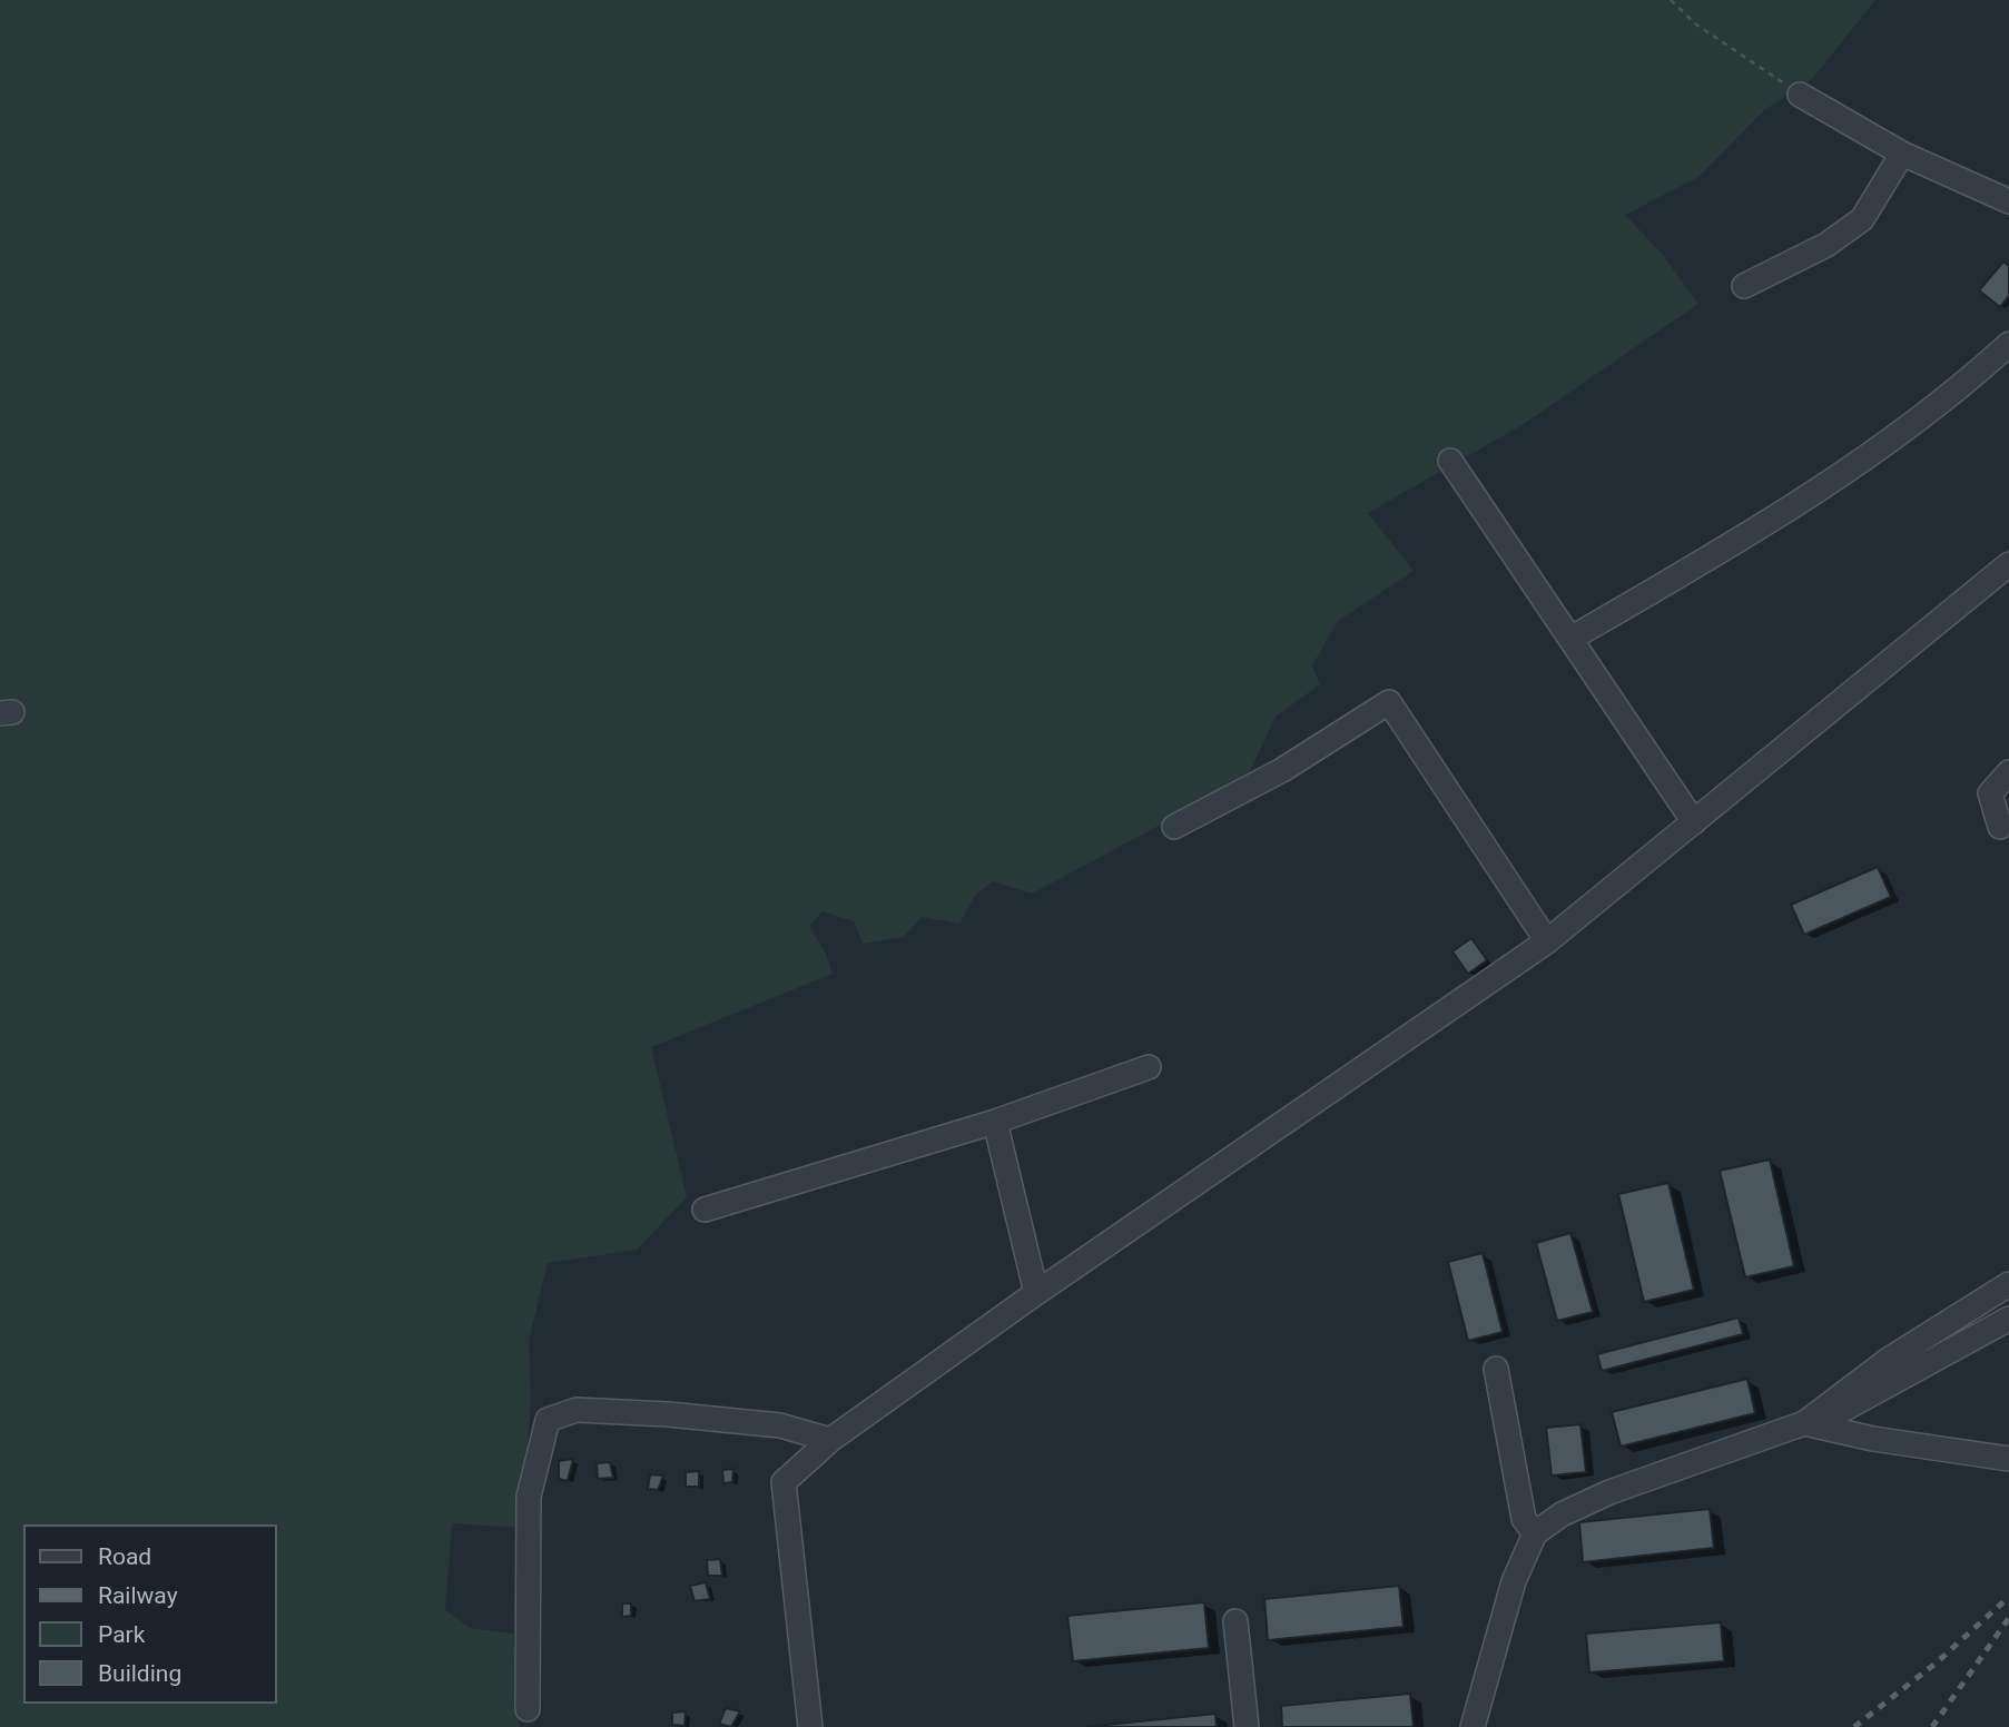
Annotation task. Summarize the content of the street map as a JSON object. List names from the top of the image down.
{
  "legend": [
    "Road",
    "Railway",
    "Park",
    "Building"
  ]
}
